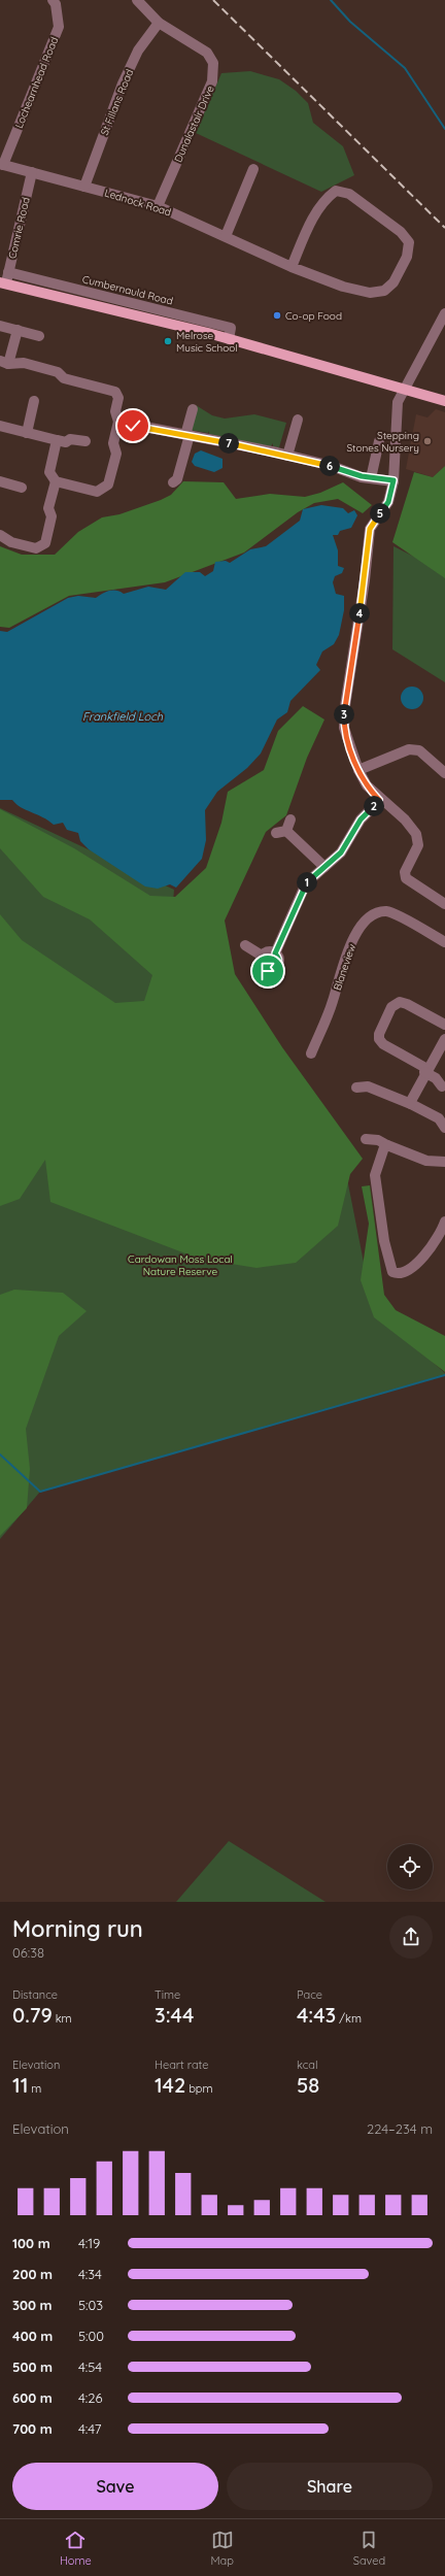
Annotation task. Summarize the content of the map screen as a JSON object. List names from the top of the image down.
{
  "streets": {
    "street": [
      "Lochearnhead Road",
      "St Fillans Road",
      "Dunalastair Drive",
      "Lednock Road",
      "Comrie Road",
      "Cumbernauld Road",
      "Blaneview"
    ]
  },
  "crossings": [
    ["Lochearnhead Road", "Lednock Road"],
    ["St Fillans Road", "Dunalastair Drive"],
    ["St Fillans Road", "Lednock Road"],
    ["Dunalastair Drive", "Lednock Road"],
    ["Lednock Road", "Comrie Road"],
    ["Comrie Road", "Cumbernauld Road"]
  ],
  "water": ["Frankfield Loch"],
  "parks": ["Cardowan Moss Local Nature Reserve"],
  "places": ["Co-op Food", "Melrose Music School", "Stepping Stones Nursery"],
  "page": {
    "pins": [
      "7",
      "6",
      "5",
      "4",
      "3",
      "2",
      "1"
    ],
    "heading": ["Morning run", "06:38"],
    "stats": [
      ["Distance", "0.79 km"],
      ["Time", "3:44"],
      ["Pace", "4:43 /km"],
      ["Elevation", "11 m"],
      ["Heart rate", "142 bpm"],
      ["kcal", "58"]
    ],
    "chart": ["Elevation", "224–234 m"],
    "list": [
      {
        "name": "100 m",
        "note": "4:19"
      },
      {
        "name": "200 m",
        "note": "4:34"
      },
      {
        "name": "300 m",
        "note": "5:03"
      },
      {
        "name": "400 m",
        "note": "5:00"
      },
      {
        "name": "500 m",
        "note": "4:54"
      },
      {
        "name": "600 m",
        "note": "4:26"
      },
      {
        "name": "700 m",
        "note": "4:47"
      }
    ],
    "buttons": ["Save", "Share"],
    "tabs": ["Home", "Map", "Saved"]
  }
}
